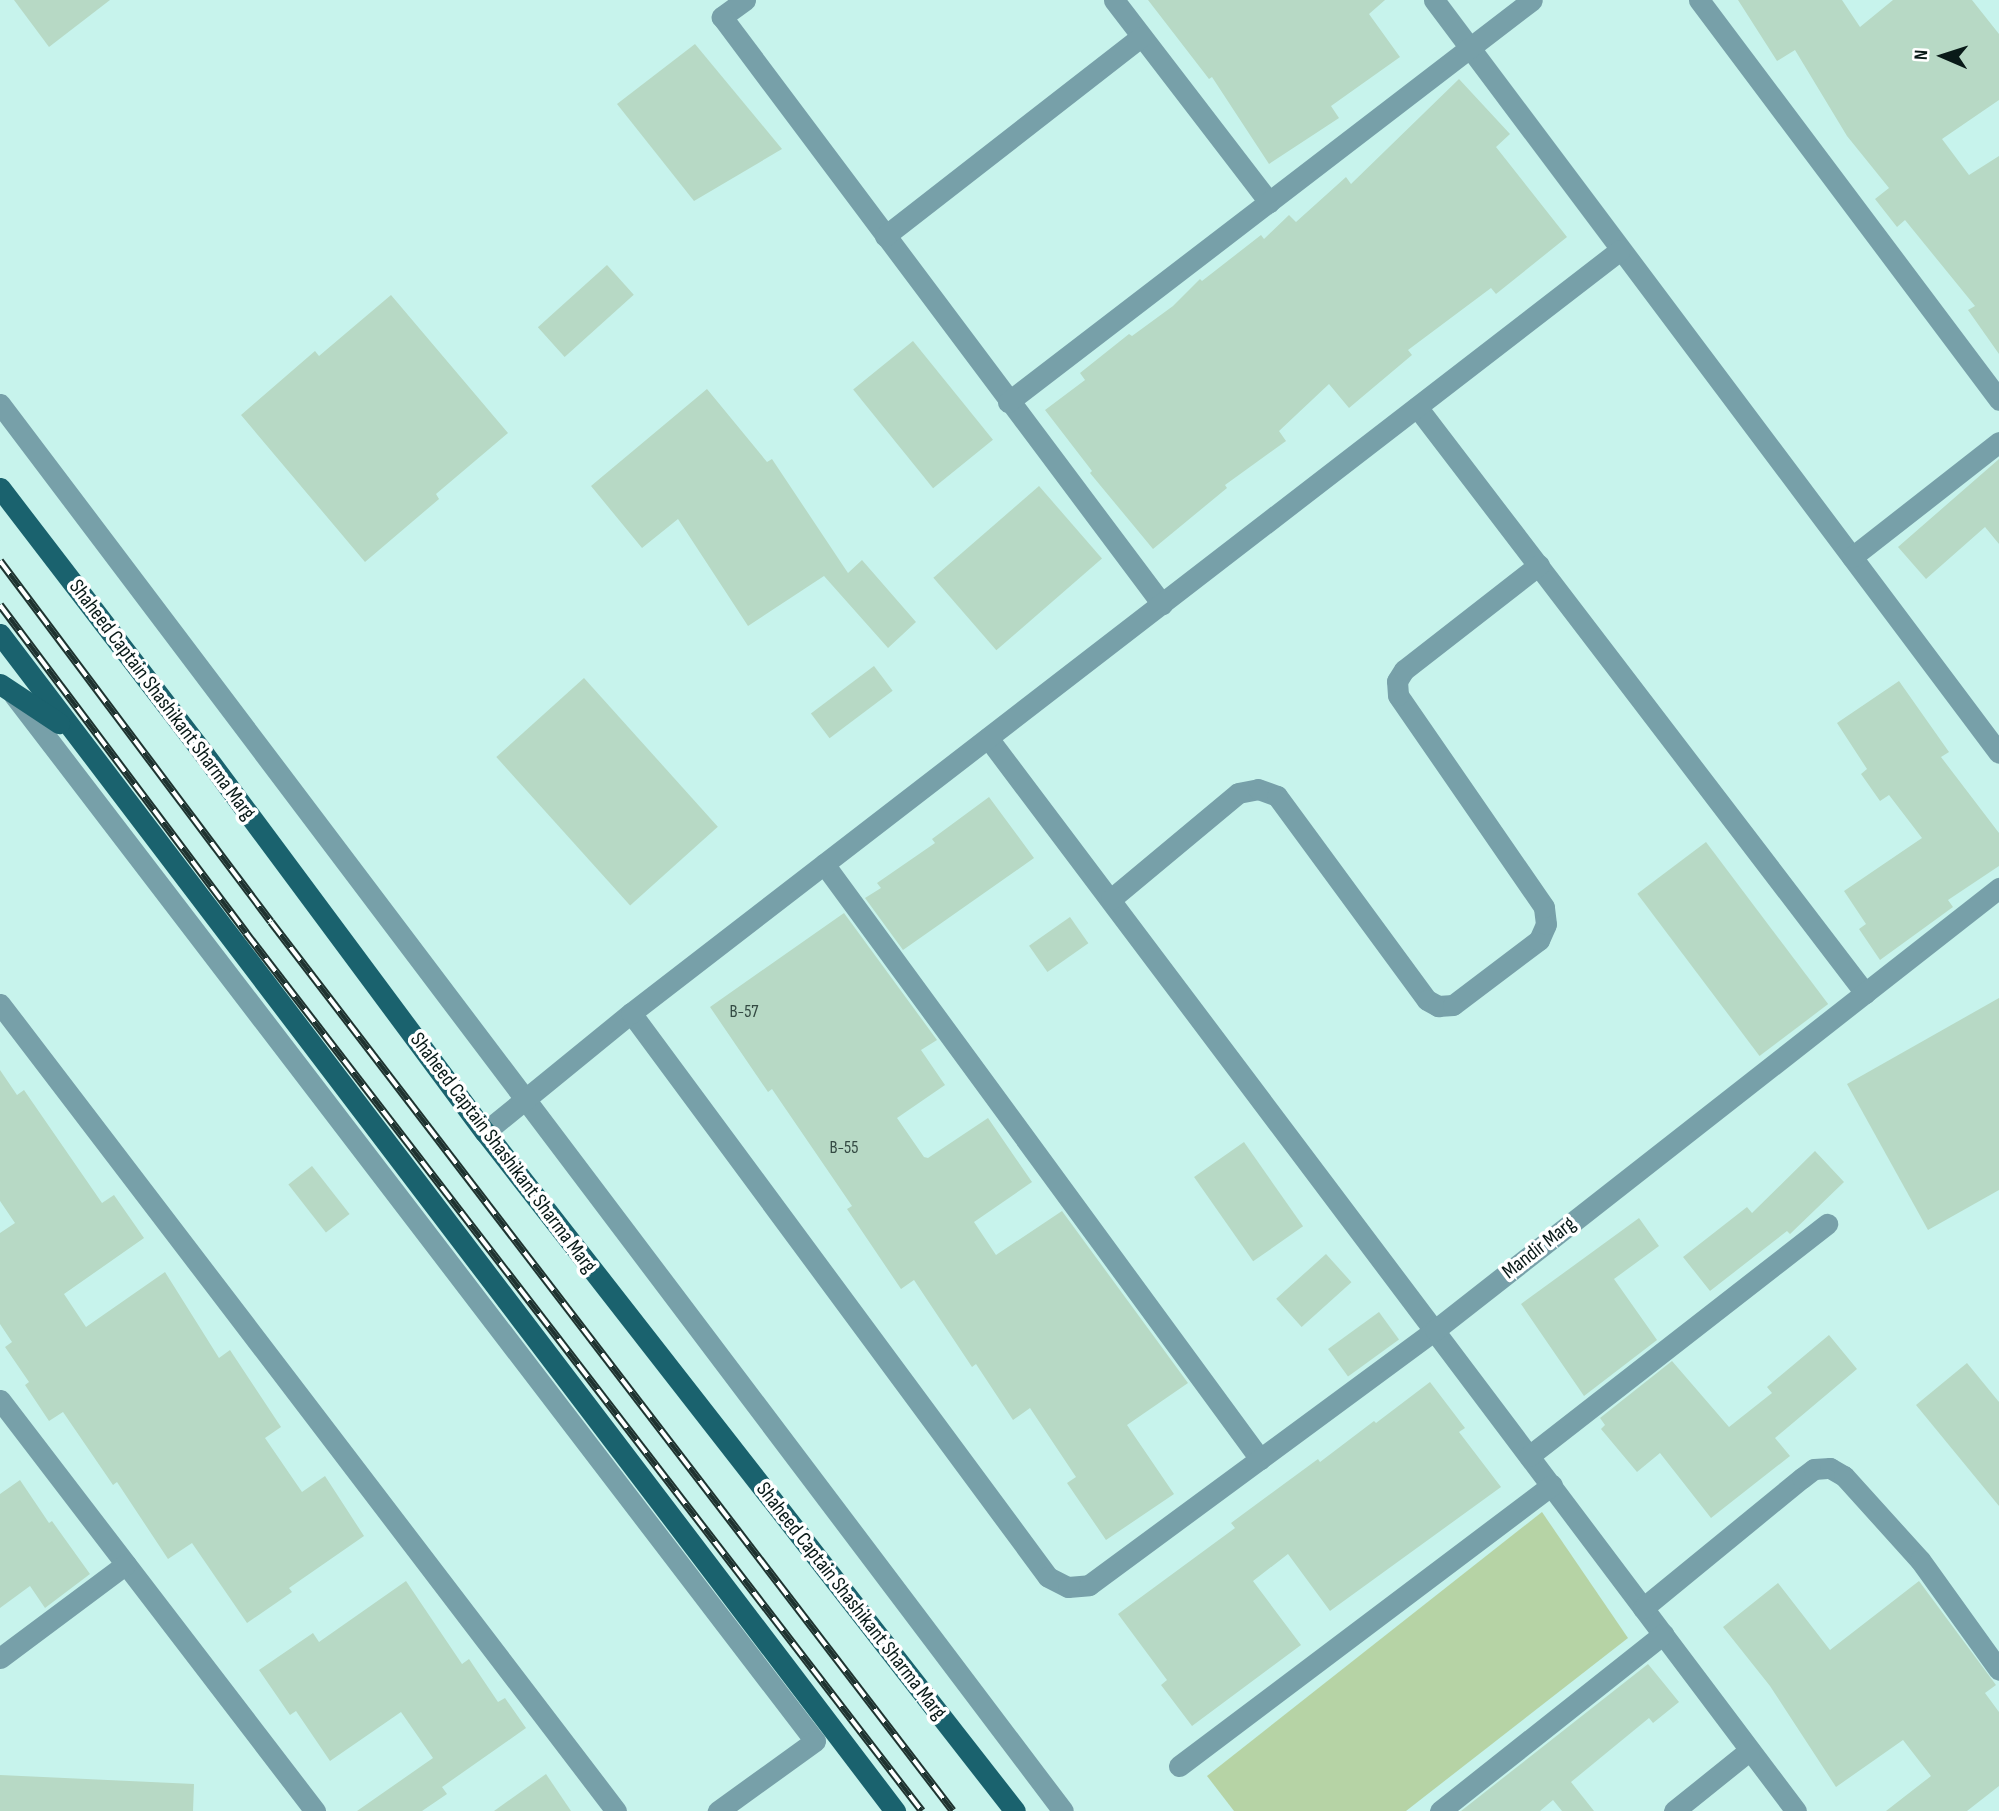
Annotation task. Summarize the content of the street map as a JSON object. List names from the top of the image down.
{
  "streets": {
    "main road": ["Shaheed Captain Shashikant Sharma Marg"],
    "street": ["Mandir Marg"]
  },
  "house_numbers": ["B-57", "B-55"],
  "north": "left"
}
